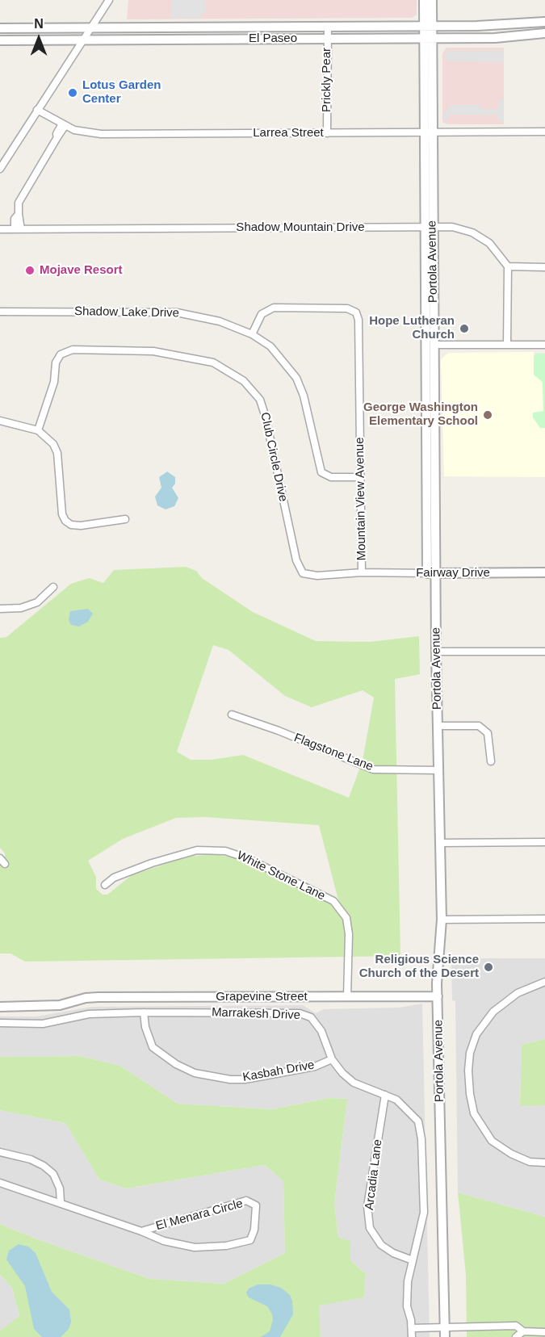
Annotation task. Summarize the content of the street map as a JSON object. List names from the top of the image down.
{
  "streets": {
    "street": [
      "El Paseo",
      "Prickly Pear",
      "Larrea Street",
      "Shadow Mountain Drive",
      "Portola Avenue",
      "Shadow Lake Drive",
      "Club Circle Drive",
      "Mountain View Avenue",
      "Fairway Drive",
      "Flagstone Lane",
      "White Stone Lane",
      "Grapevine Street",
      "Marrakesh Drive",
      "Kasbah Drive",
      "Arcadia Lane",
      "El Menara Circle"
    ]
  },
  "crossings": [
    ["El Paseo", "Prickly Pear"],
    ["El Paseo", "Portola Avenue"],
    ["Prickly Pear", "Larrea Street"],
    ["Larrea Street", "Portola Avenue"],
    ["Shadow Mountain Drive", "Portola Avenue"],
    ["Portola Avenue", "Fairway Drive"],
    ["Portola Avenue", "Flagstone Lane"],
    ["Portola Avenue", "Grapevine Street"],
    ["Shadow Lake Drive", "Mountain View Avenue"],
    ["Club Circle Drive", "Mountain View Avenue"],
    ["Club Circle Drive", "Fairway Drive"],
    ["Mountain View Avenue", "Fairway Drive"],
    ["White Stone Lane", "Grapevine Street"],
    ["Marrakesh Drive", "Kasbah Drive"],
    ["Marrakesh Drive", "Arcadia Lane"]
  ],
  "places": [
    "Lotus Garden Center",
    "Mojave Resort",
    "Hope Lutheran Church",
    "George Washington Elementary School",
    "Religious Science Church of the Desert"
  ],
  "north": "top"
}
